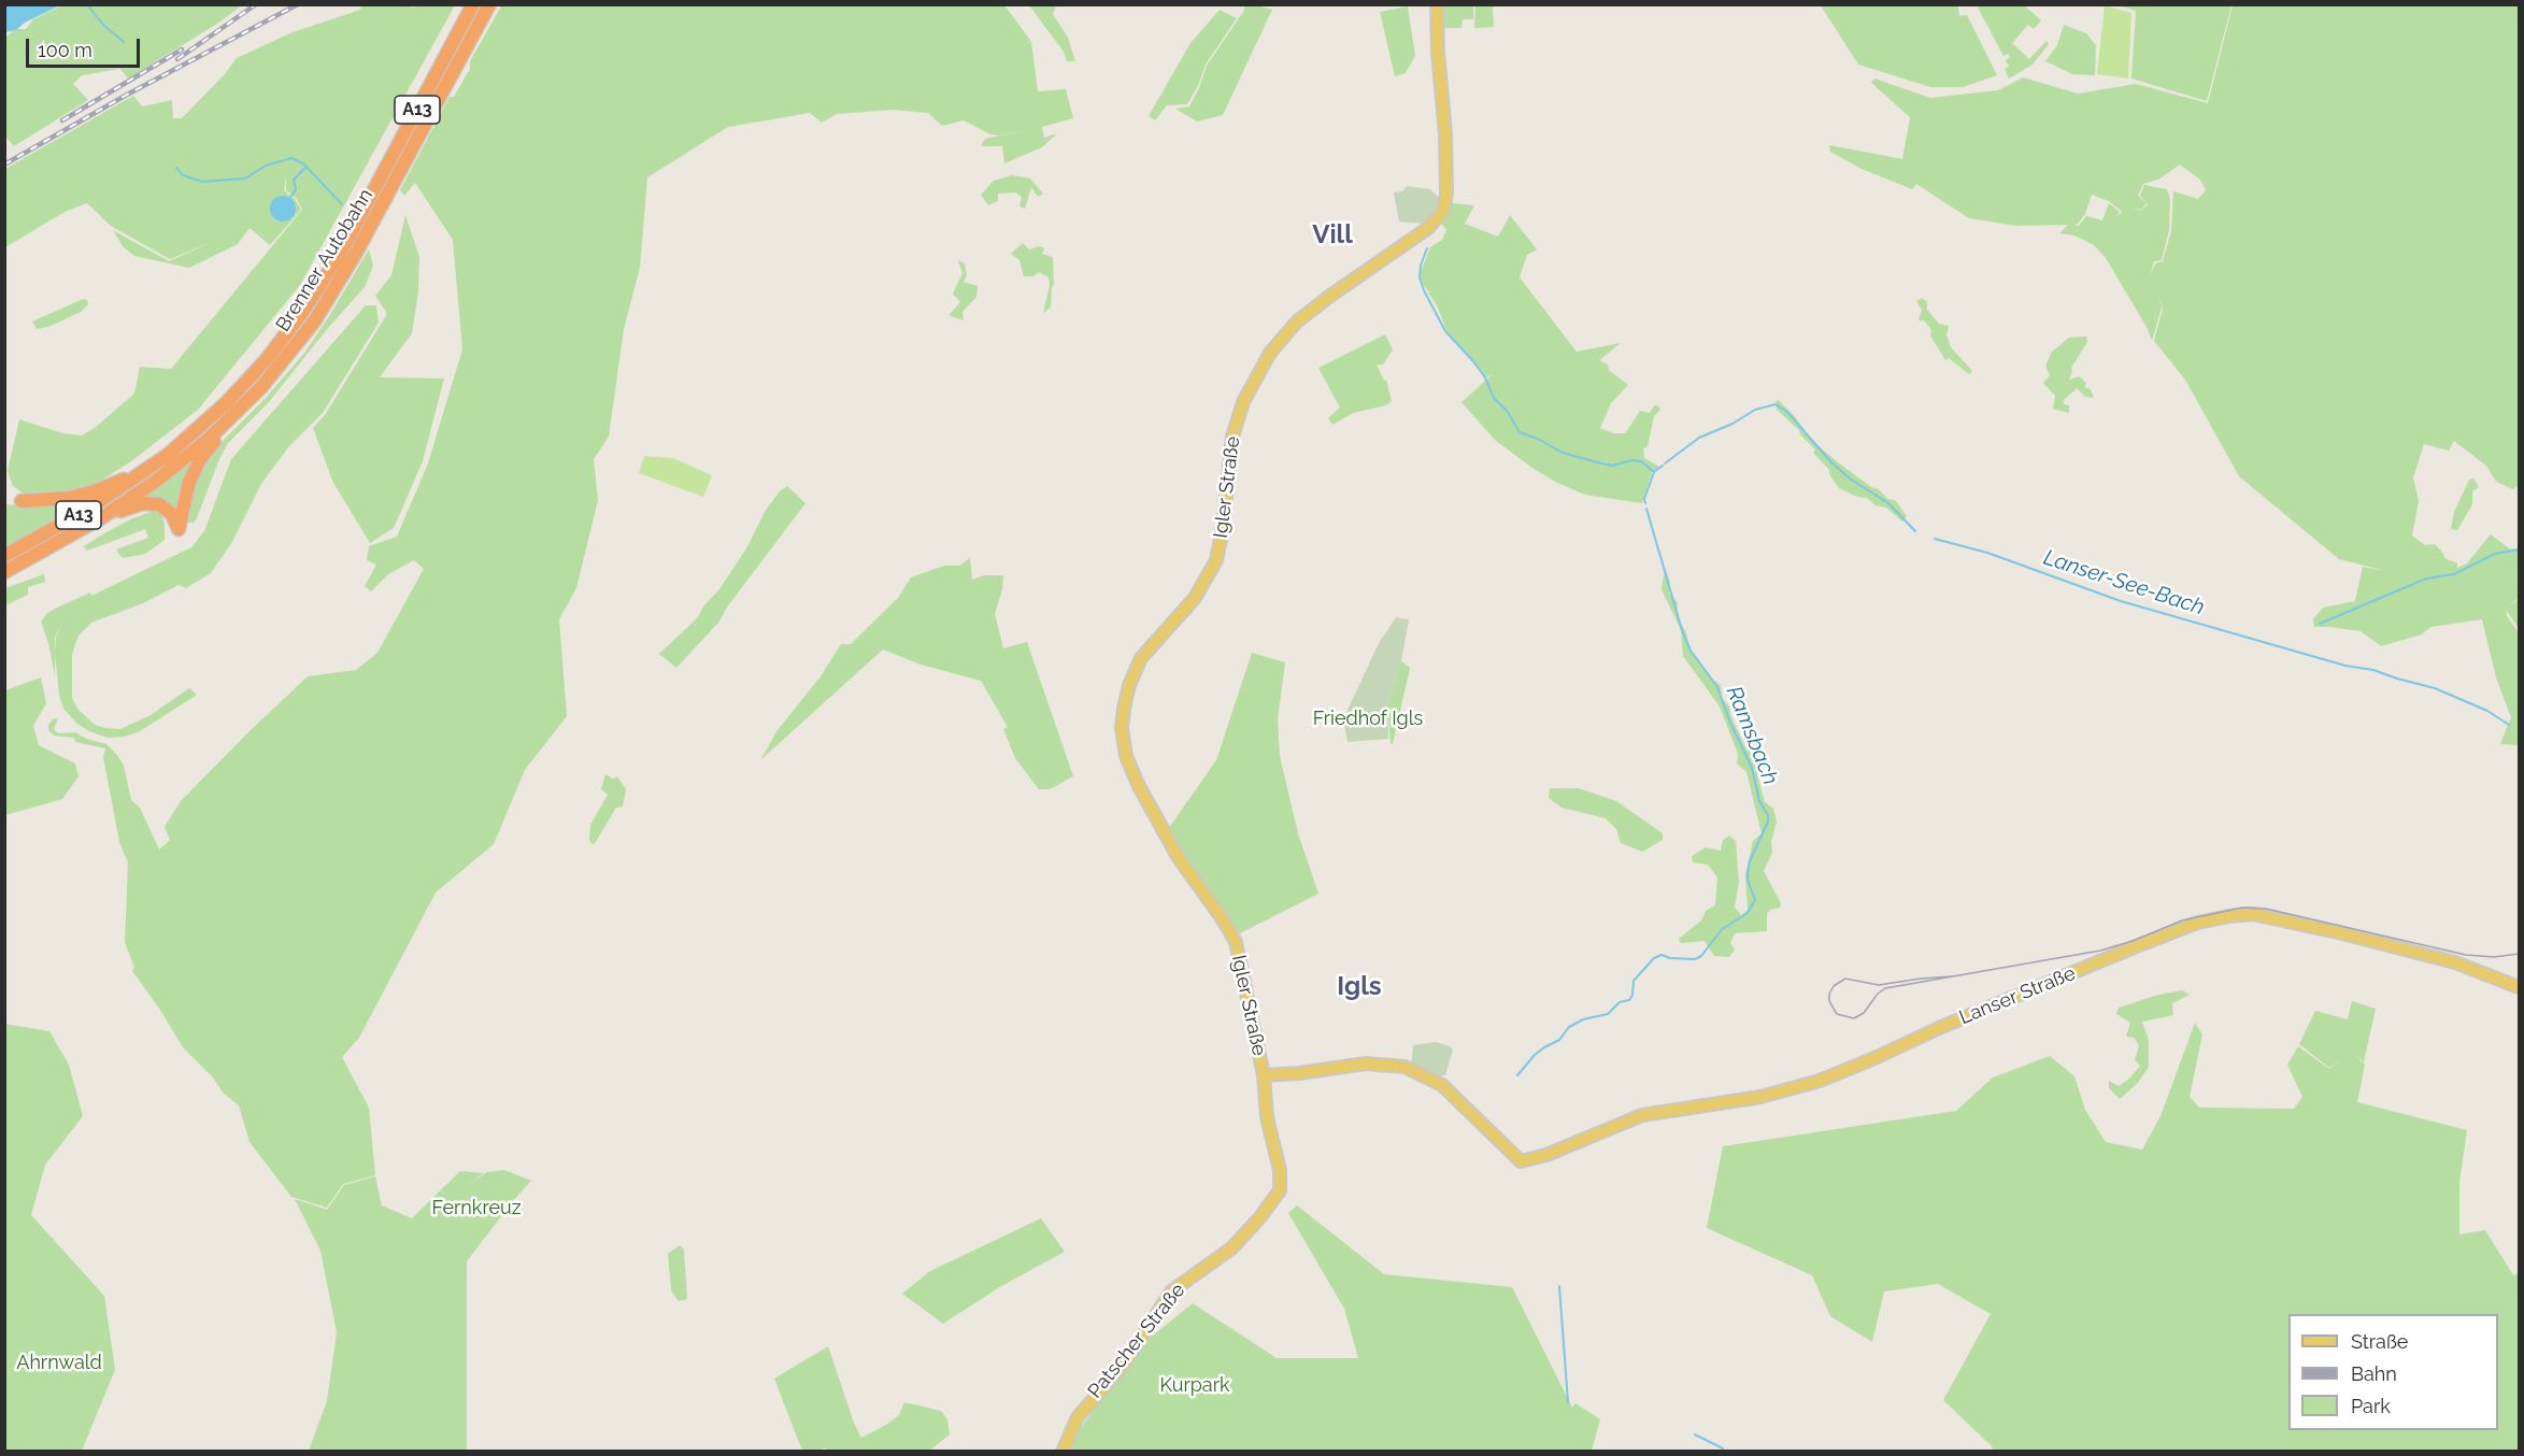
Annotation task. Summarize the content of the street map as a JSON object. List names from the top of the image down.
{
  "streets": {
    "highway": ["A13", "Brenner Autobahn"],
    "main road": ["Igler Straße", "Lanser Straße", "Patscher Straße"]
  },
  "crossings": [
    ["Igler Straße", "Lanser Straße"],
    ["Igler Straße", "Patscher Straße"],
    ["Lanser Straße", "Patscher Straße"]
  ],
  "districts": ["Vill", "Igls"],
  "water": ["Lanser-See-Bach", "Ramsbach"],
  "parks": [
    "Friedhof Igls",
    "Fernkreuz",
    "Ahrnwald",
    "Kurpark"
  ],
  "legend": ["Straße", "Bahn", "Park"],
  "scale_bar": "100 m"
}
